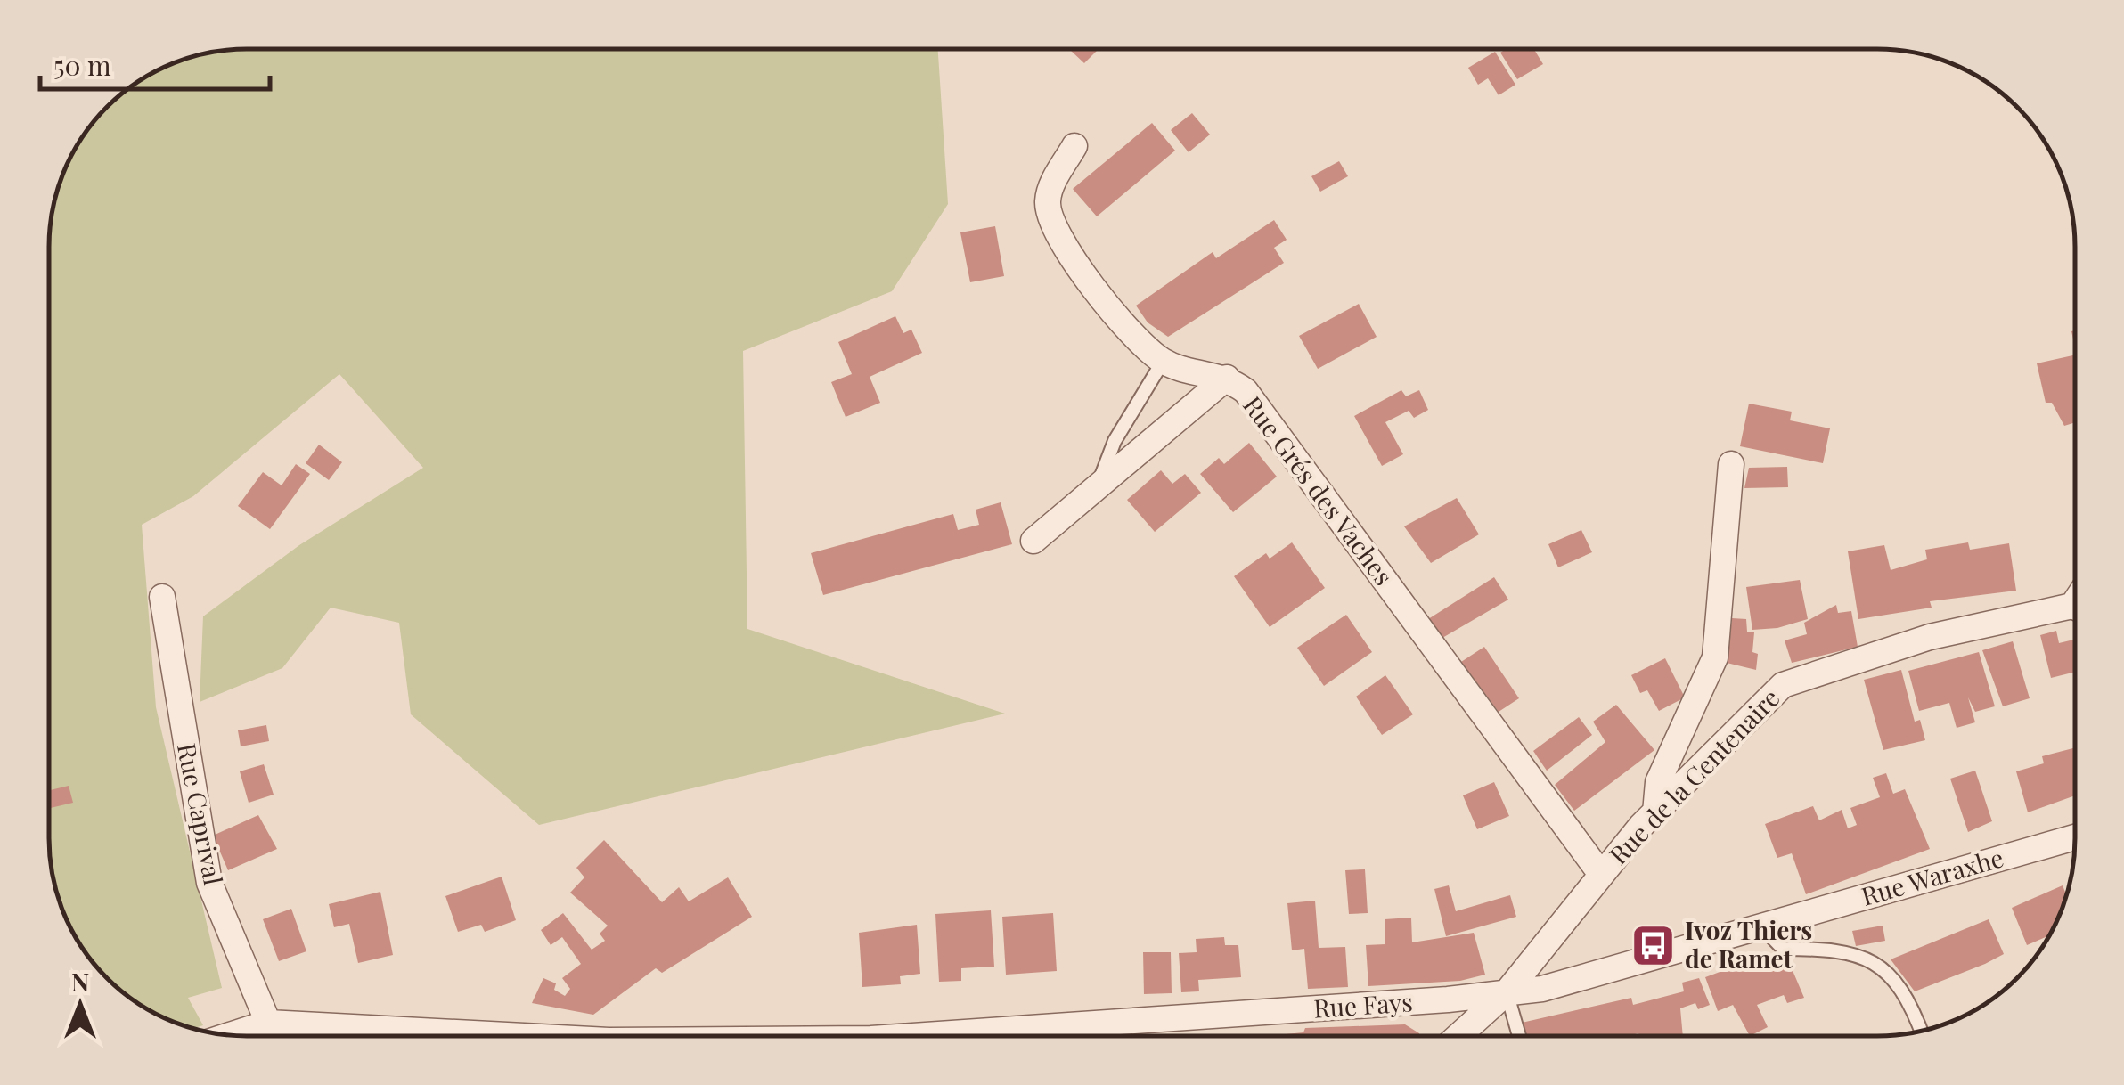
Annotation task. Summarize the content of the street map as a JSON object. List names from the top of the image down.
{
  "streets": {
    "street": [
      "Rue Grés des Vaches",
      "Rue de la Centenaire",
      "Rue Caprival",
      "Rue Waraxhe",
      "Rue Fays"
    ]
  },
  "crossings": [
    ["Rue Grés des Vaches", "Rue de la Centenaire"],
    ["Rue de la Centenaire", "Rue Waraxhe"],
    ["Rue de la Centenaire", "Rue Fays"],
    ["Rue Caprival", "Rue Fays"],
    ["Rue Waraxhe", "Rue Fays"]
  ],
  "places": {
    "bus stop": ["Ivoz Thiers de Ramet"]
  },
  "scale_bar": "50 m",
  "north": "top"
}
